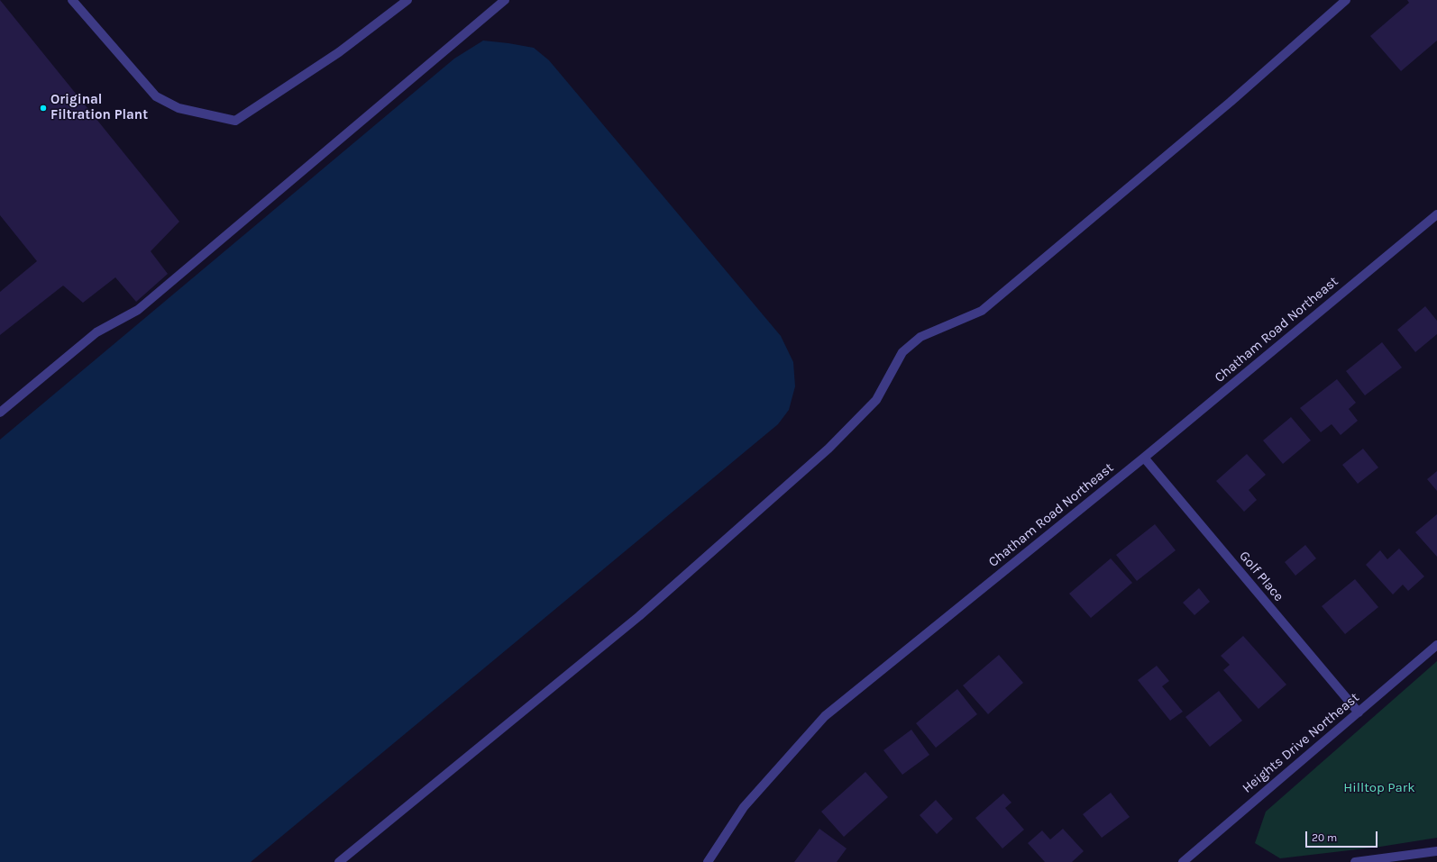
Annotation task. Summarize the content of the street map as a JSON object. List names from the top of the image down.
{
  "streets": {
    "street": ["Chatham Road Northeast", "Golf Place", "Heights Drive Northeast"]
  },
  "crossings": [
    ["Chatham Road Northeast", "Golf Place"],
    ["Golf Place", "Heights Drive Northeast"]
  ],
  "parks": ["Hilltop Park"],
  "places": ["Original Filtration Plant"],
  "scale_bar": "20 m"
}
